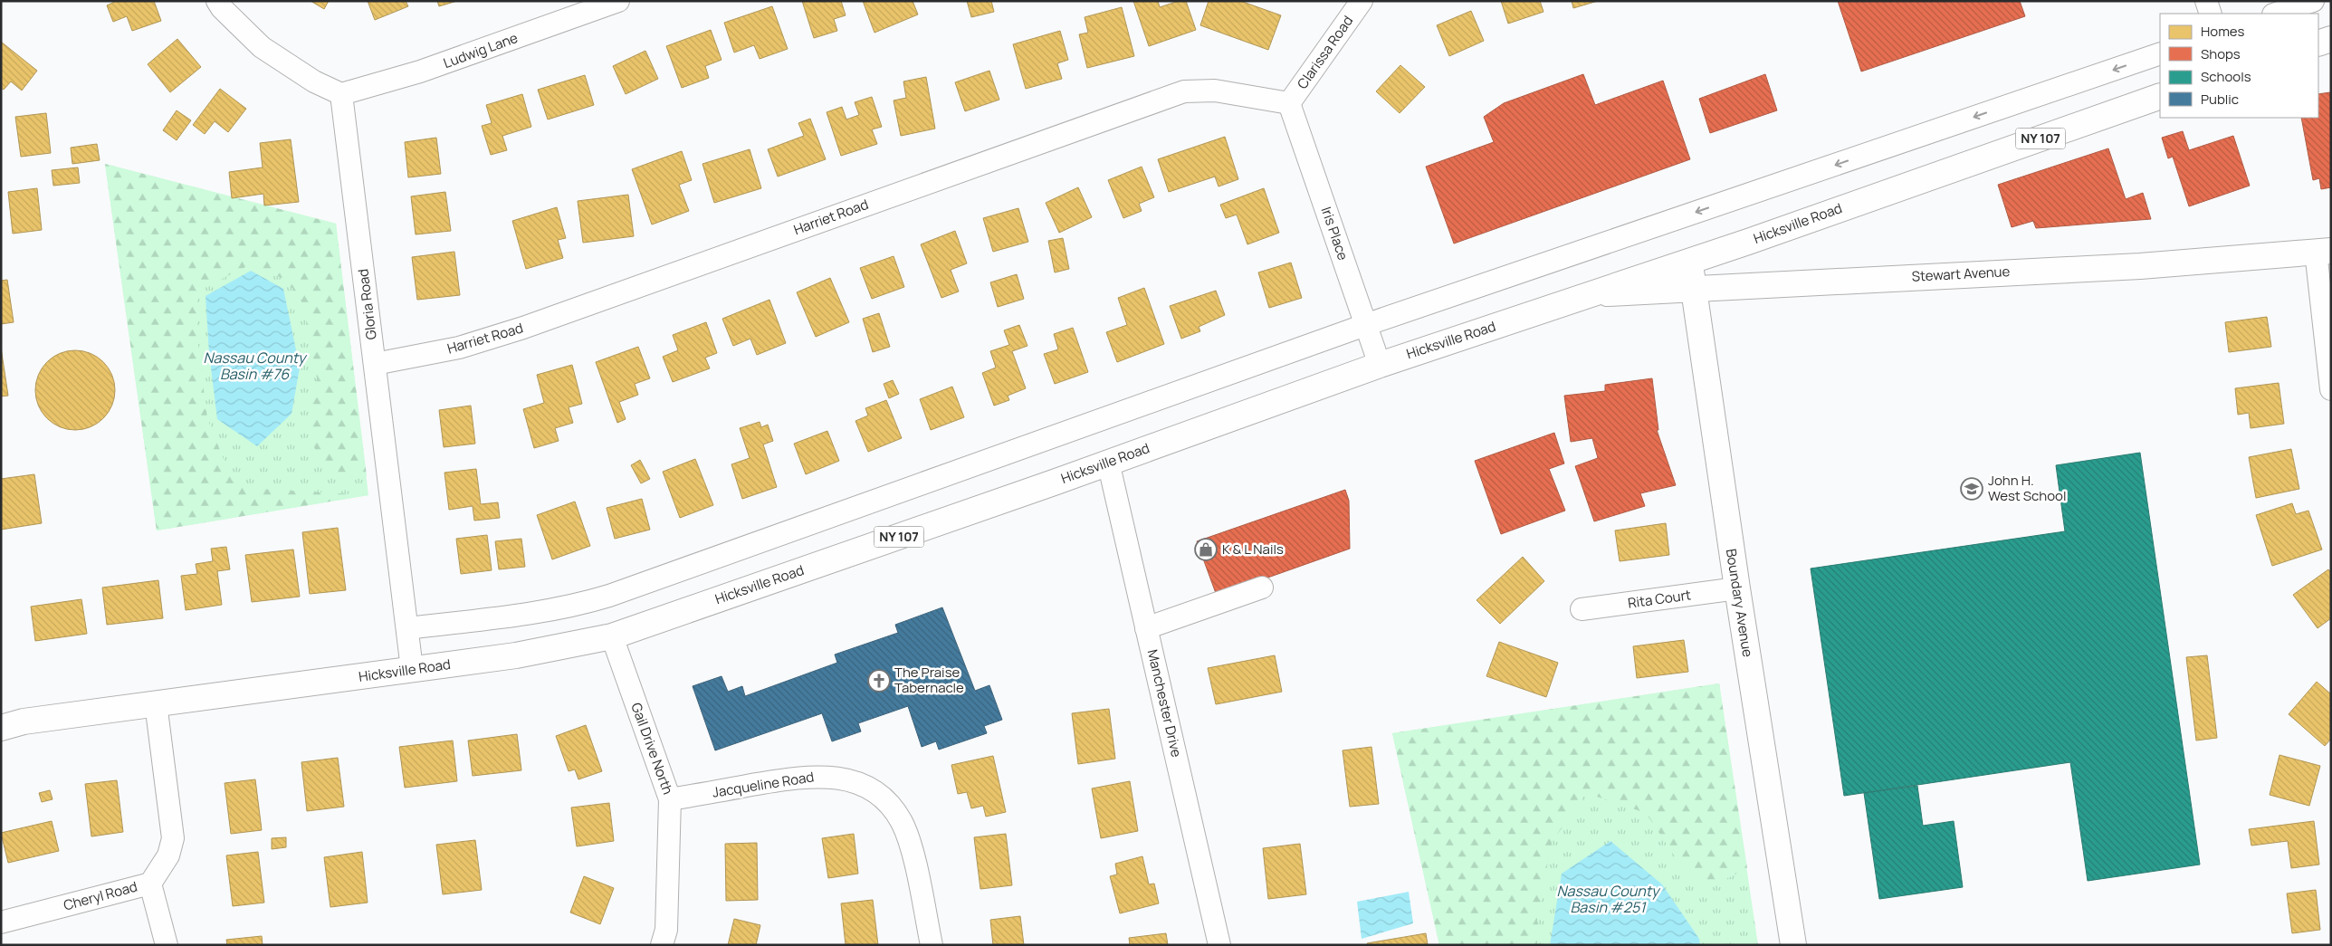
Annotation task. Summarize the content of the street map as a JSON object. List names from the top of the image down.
{
  "streets": {
    "main road": [
      "NY 107",
      "Hicksville Road",
      "Stewart Avenue",
      "Boundary Avenue"
    ],
    "street": [
      "Ludwig Lane",
      "Clarissa Road",
      "Harriet Road",
      "Iris Place",
      "Gloria Road",
      "Rita Court",
      "Manchester Drive",
      "Gail Drive North",
      "Jacqueline Road",
      "Cheryl Road"
    ]
  },
  "crossings": [
    ["Ludwig Lane", "Gloria Road"],
    ["Clarissa Road", "Harriet Road"],
    ["Clarissa Road", "Iris Place"],
    ["Harriet Road", "Iris Place"],
    ["Harriet Road", "Gloria Road"],
    ["Hicksville Road", "Iris Place"],
    ["Hicksville Road", "Stewart Avenue"],
    ["Hicksville Road", "Gloria Road"],
    ["Hicksville Road", "Boundary Avenue"],
    ["Hicksville Road", "Manchester Drive"],
    ["Hicksville Road", "Gail Drive North"],
    ["Hicksville Road", "Cheryl Road"],
    ["Stewart Avenue", "Boundary Avenue"],
    ["Rita Court", "Boundary Avenue"],
    ["Gail Drive North", "Jacqueline Road"]
  ],
  "water": ["Nassau County Basin #76", "Nassau County Basin #251"],
  "places": {
    "school or university": ["John H. West School"],
    "shop": ["K & L Nails"],
    "church": ["The Praise Tabernacle"]
  },
  "legend": [
    "Homes",
    "Shops",
    "Schools",
    "Public"
  ]
}
